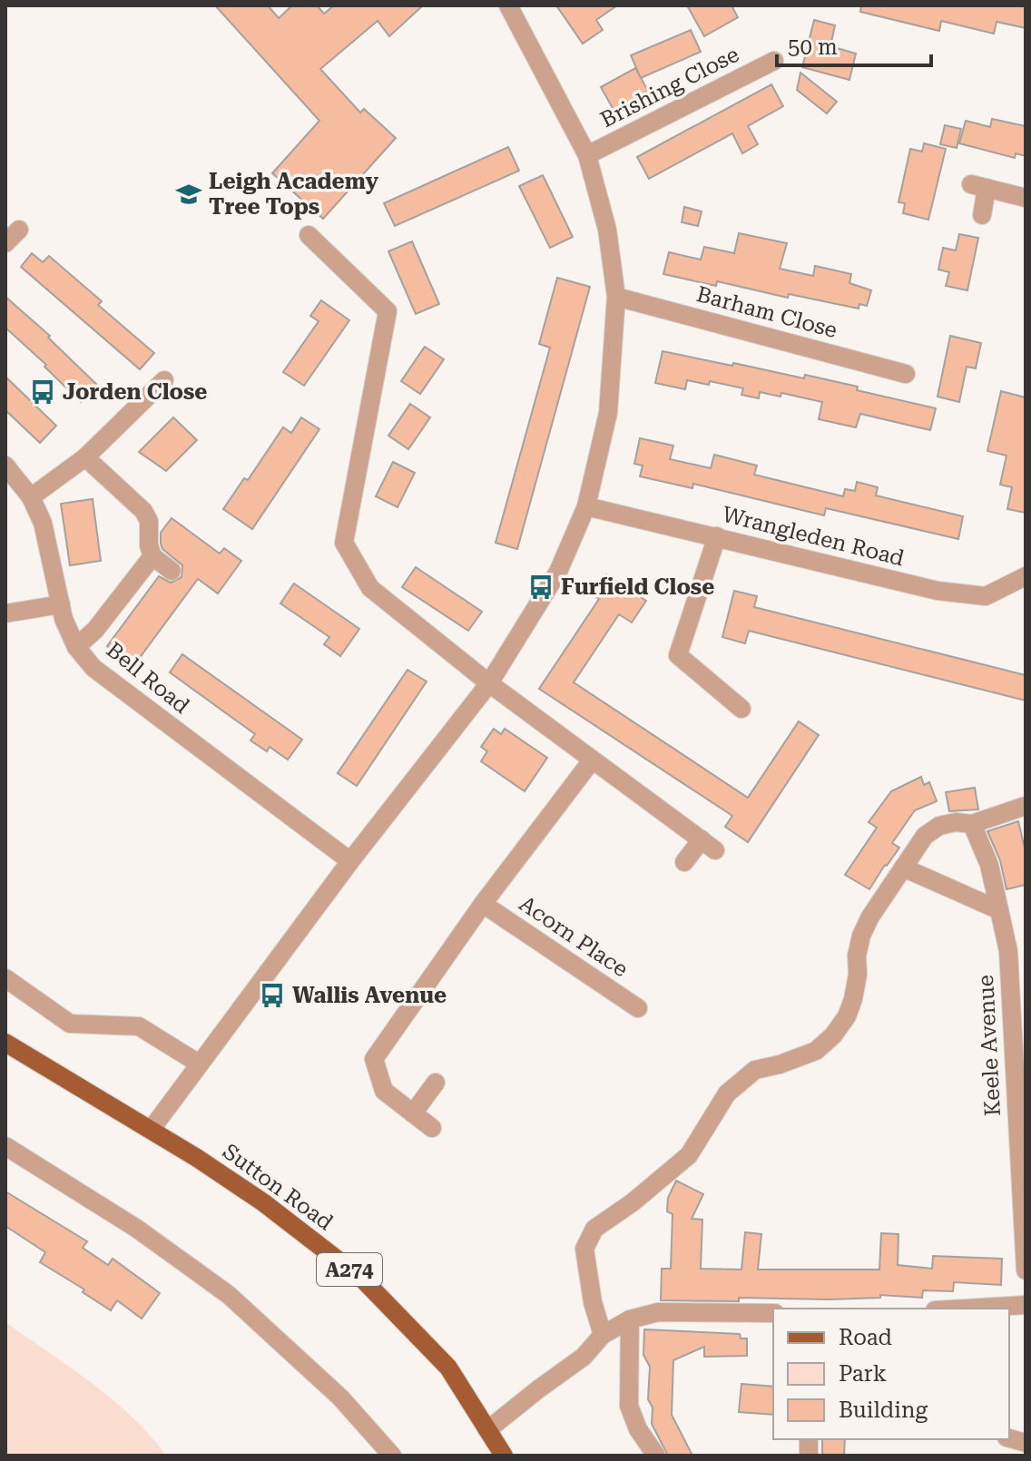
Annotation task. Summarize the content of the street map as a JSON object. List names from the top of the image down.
{
  "streets": {
    "main road": ["Sutton Road", "A274"],
    "street": [
      "Brishing Close",
      "Barham Close",
      "Wrangleden Road",
      "Bell Road",
      "Acorn Place",
      "Keele Avenue"
    ]
  },
  "places": {
    "school or university": ["Leigh Academy Tree Tops"],
    "bus stop": ["Jorden Close", "Furfield Close", "Wallis Avenue"]
  },
  "legend": ["Road", "Park", "Building"],
  "scale_bar": "50 m"
}
